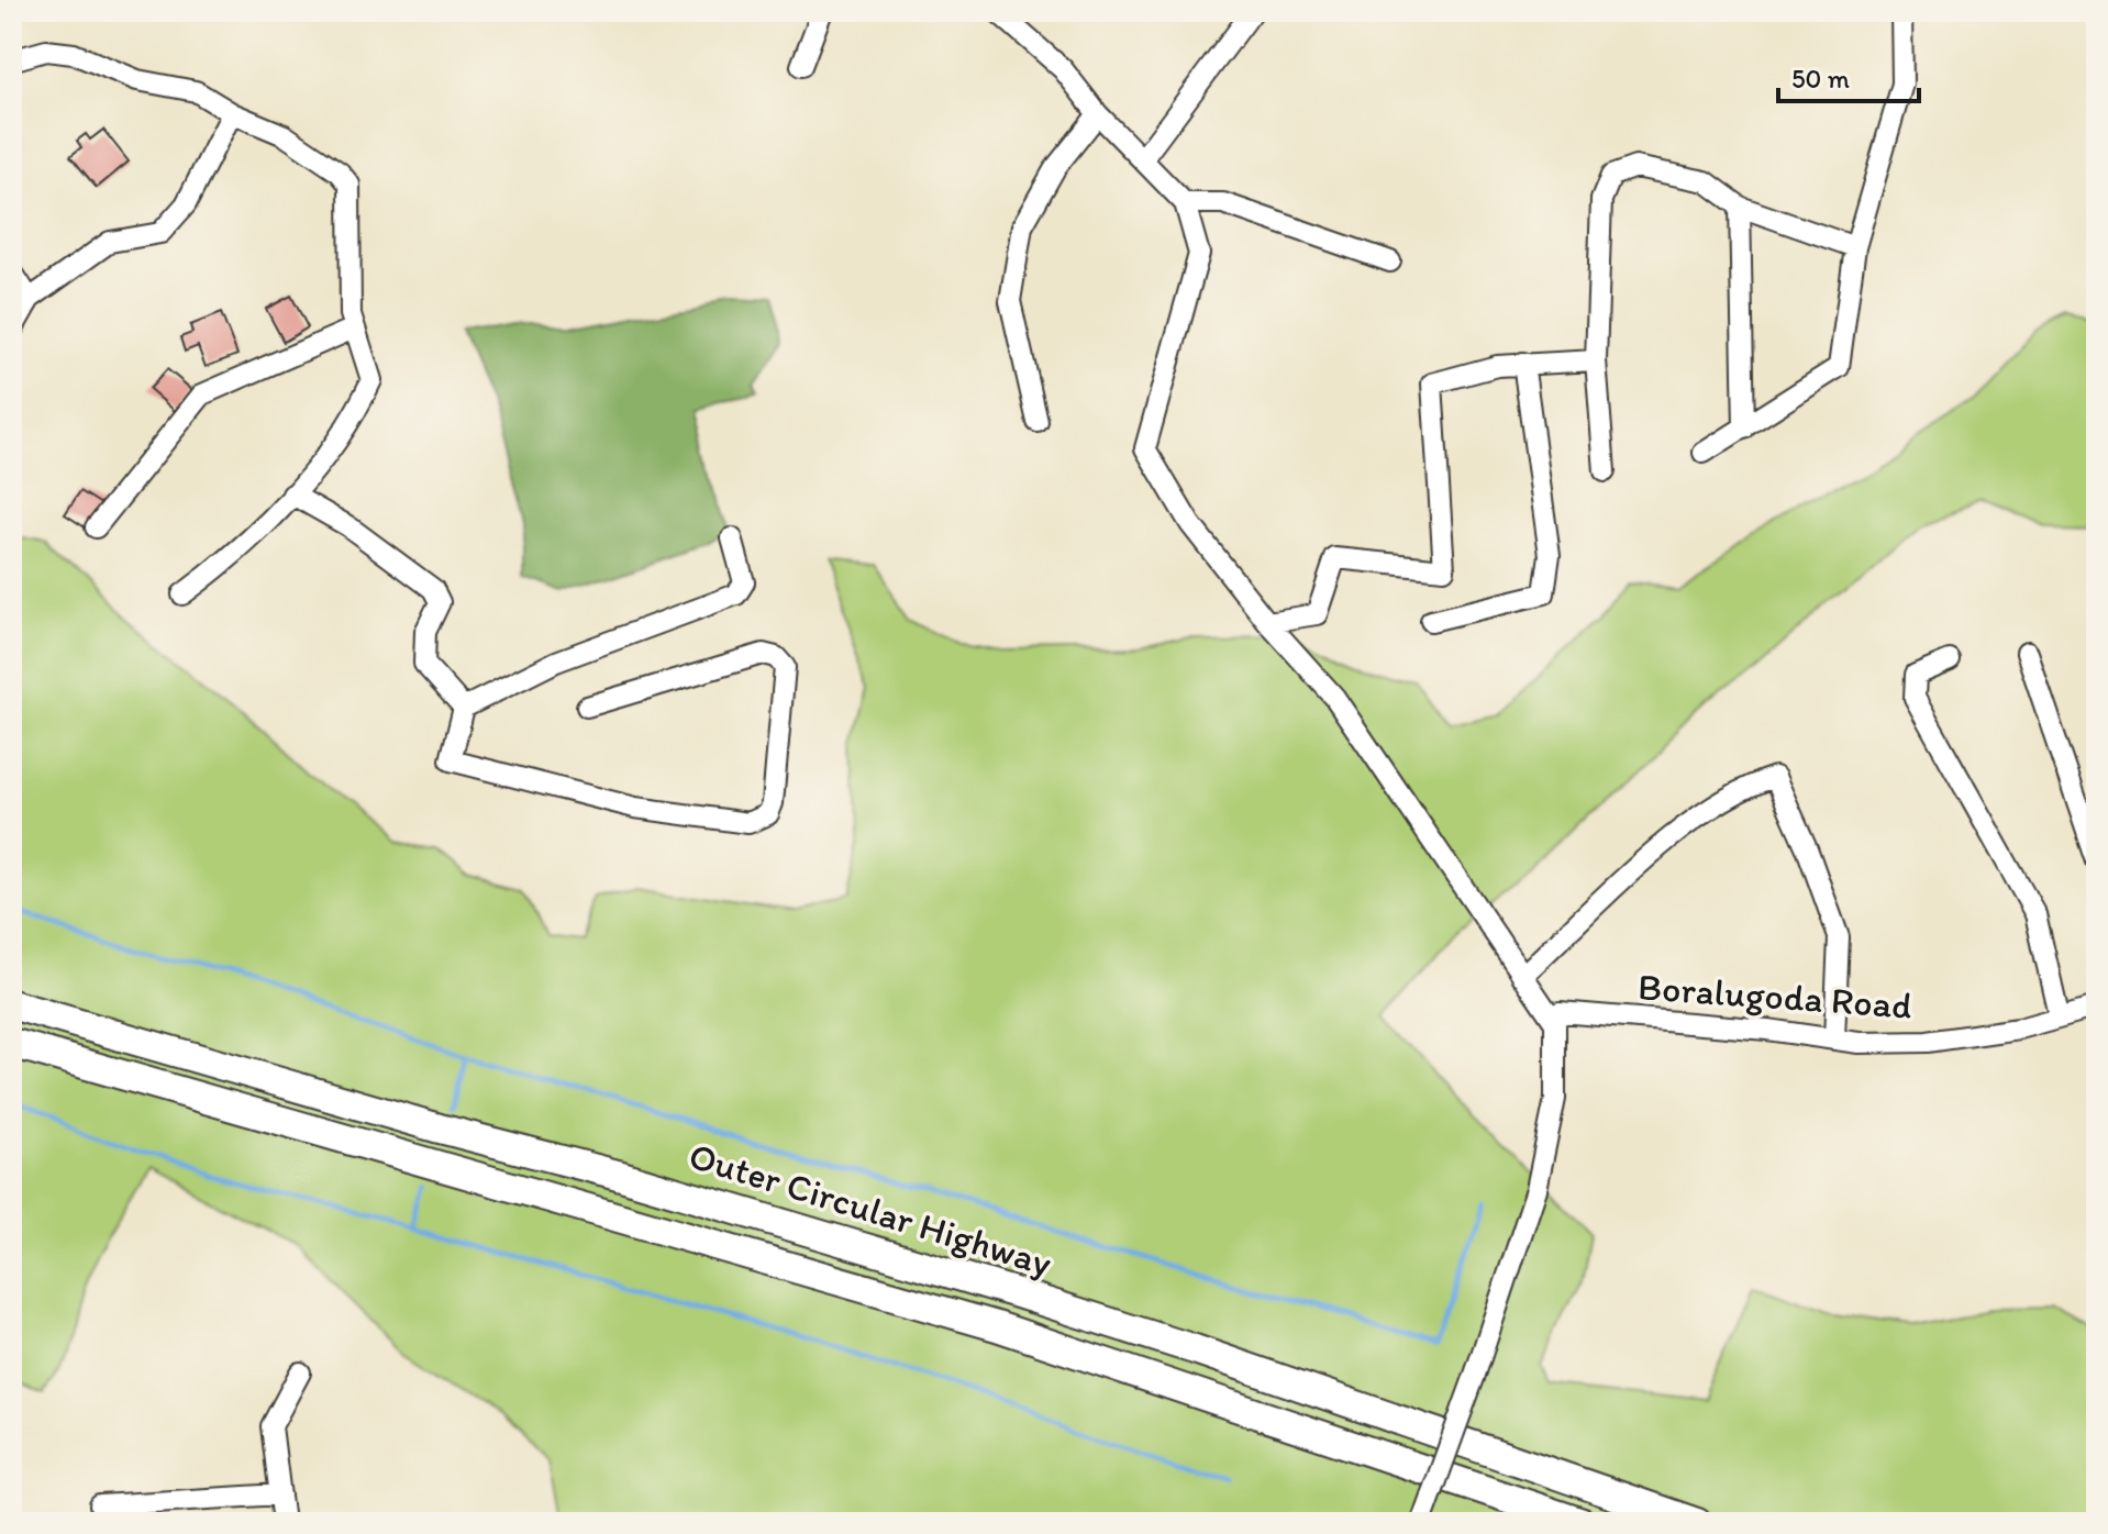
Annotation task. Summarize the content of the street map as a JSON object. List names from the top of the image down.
{
  "streets": {
    "highway": ["Outer Circular Highway"],
    "street": ["Boralugoda Road"]
  },
  "scale_bar": "50 m"
}
